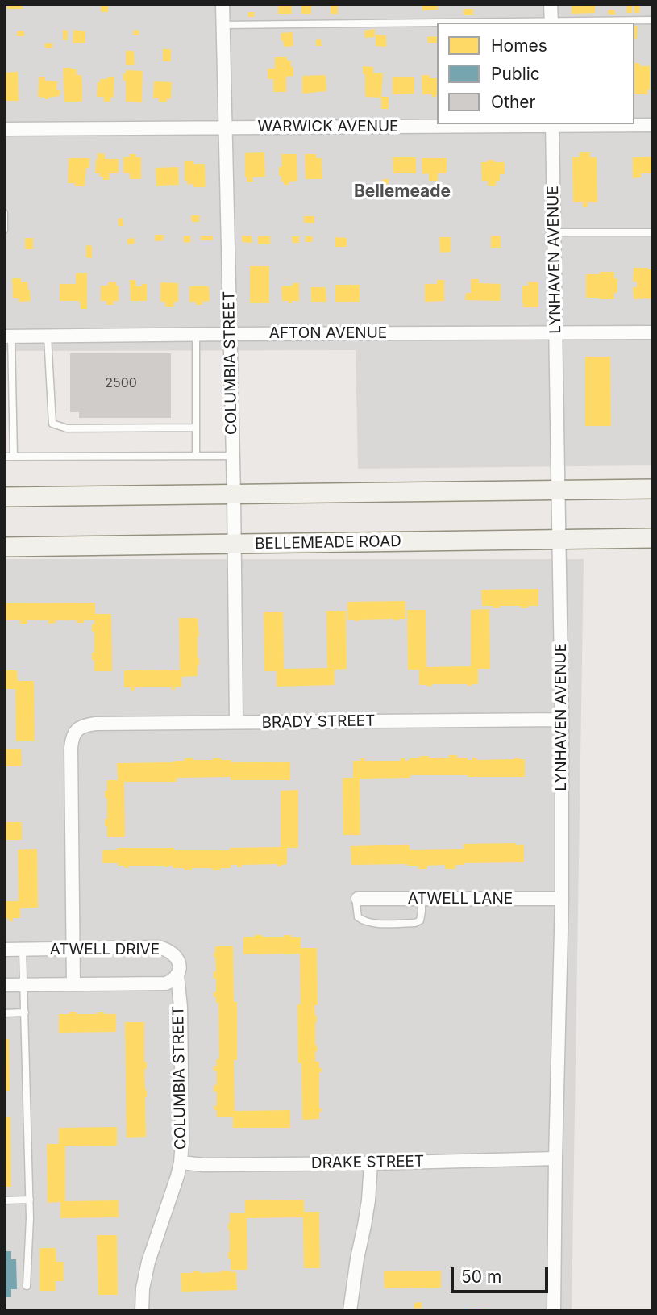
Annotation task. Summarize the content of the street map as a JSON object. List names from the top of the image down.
{
  "streets": {
    "main road": ["BELLEMEADE ROAD"],
    "street": [
      "WARWICK AVENUE",
      "LYNHAVEN AVENUE",
      "AFTON AVENUE",
      "COLUMBIA STREET",
      "BRADY STREET",
      "ATWELL LANE",
      "ATWELL DRIVE",
      "DRAKE STREET"
    ]
  },
  "crossings": [
    ["WARWICK AVENUE", "LYNHAVEN AVENUE"],
    ["WARWICK AVENUE", "COLUMBIA STREET"],
    ["LYNHAVEN AVENUE", "AFTON AVENUE"],
    ["LYNHAVEN AVENUE", "BELLEMEADE ROAD"],
    ["LYNHAVEN AVENUE", "BRADY STREET"],
    ["LYNHAVEN AVENUE", "ATWELL LANE"],
    ["LYNHAVEN AVENUE", "DRAKE STREET"],
    ["AFTON AVENUE", "COLUMBIA STREET"],
    ["COLUMBIA STREET", "BELLEMEADE ROAD"],
    ["COLUMBIA STREET", "BRADY STREET"],
    ["COLUMBIA STREET", "ATWELL DRIVE"],
    ["COLUMBIA STREET", "DRAKE STREET"],
    ["BRADY STREET", "ATWELL DRIVE"]
  ],
  "districts": ["Bellemeade"],
  "house_numbers": ["2500"],
  "legend": ["Homes", "Public", "Other"],
  "scale_bar": "50 m"
}
